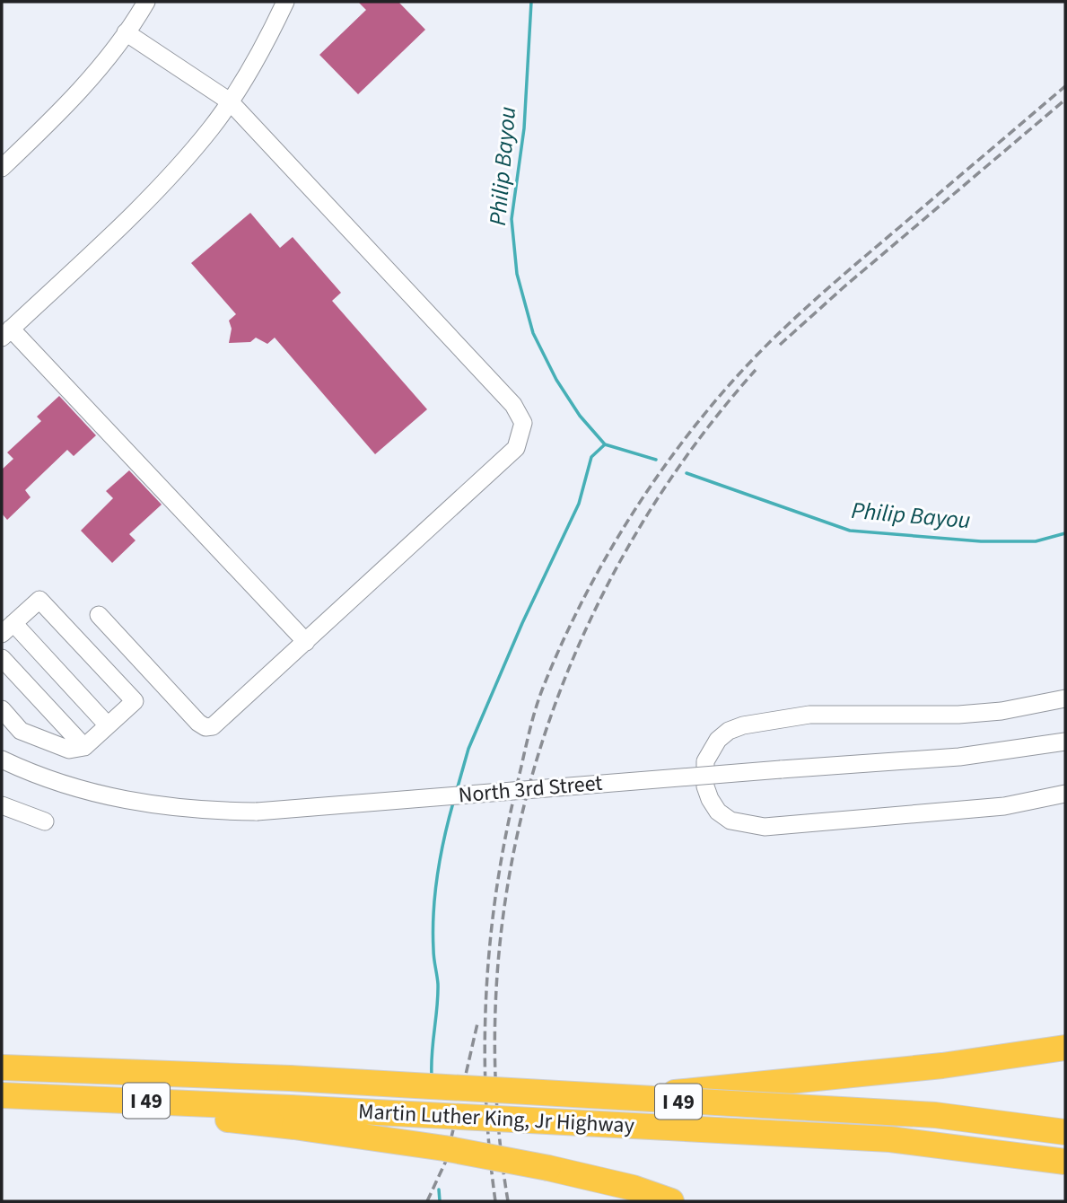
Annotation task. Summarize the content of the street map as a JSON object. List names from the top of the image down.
{
  "streets": {
    "highway": ["I 49", "Martin Luther King, Jr Highway"],
    "street": ["North 3rd Street"]
  },
  "water": ["Philip Bayou"]
}
